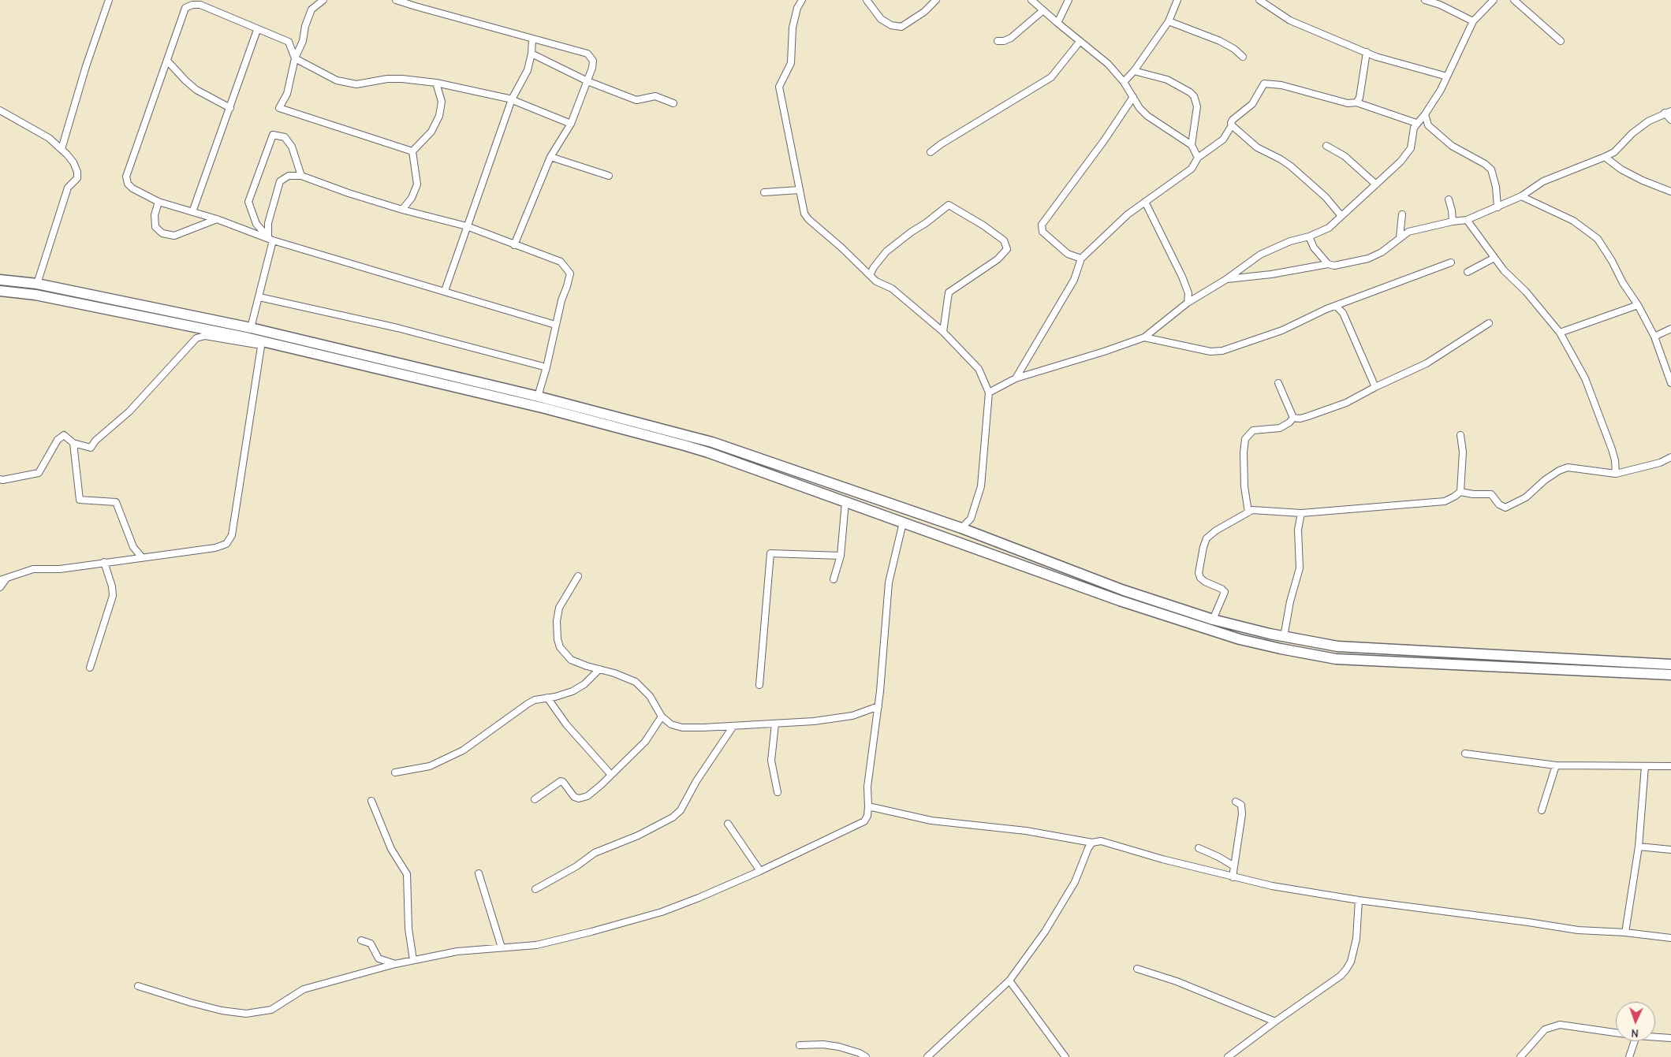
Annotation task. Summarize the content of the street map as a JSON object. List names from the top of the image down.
{
  "north": "bottom"
}
